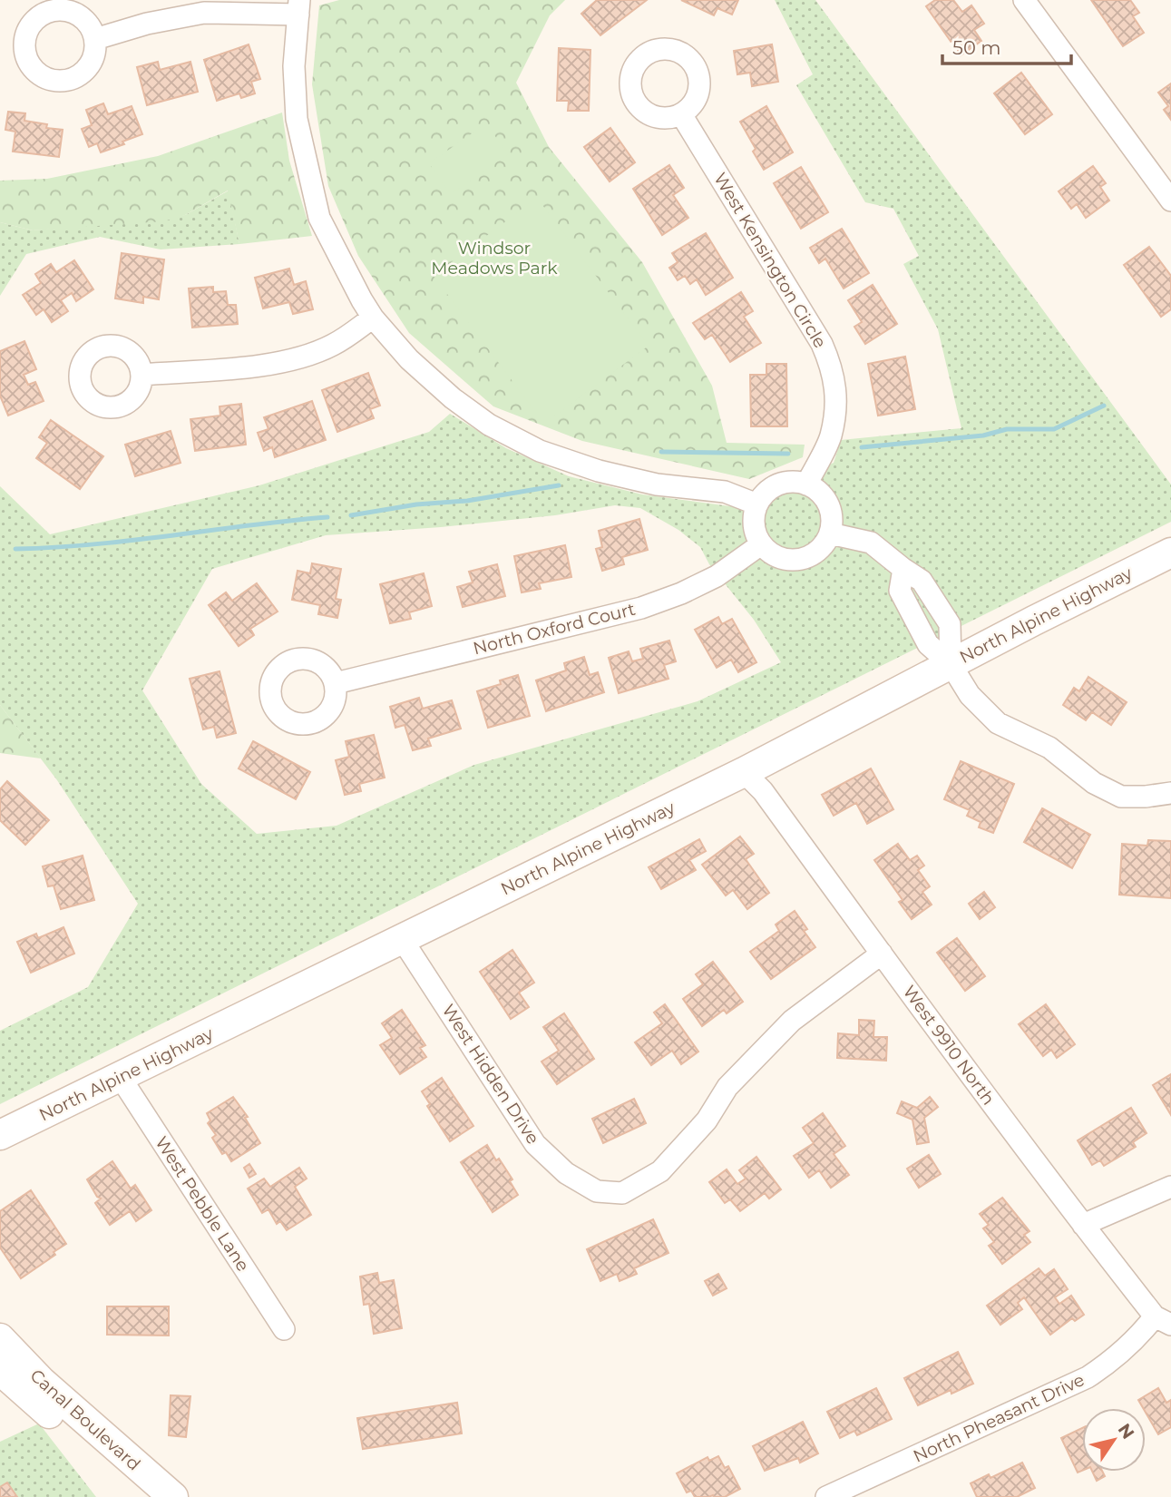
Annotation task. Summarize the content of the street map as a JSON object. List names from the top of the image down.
{
  "streets": {
    "main road": ["North Alpine Highway", "Canal Boulevard"],
    "street": [
      "West Kensington Circle",
      "North Oxford Court",
      "West 9910 North",
      "West Hidden Drive",
      "West Pebble Lane",
      "North Pheasant Drive"
    ]
  },
  "crossings": [
    ["West Kensington Circle", "North Oxford Court"],
    ["North Alpine Highway", "West 9910 North"],
    ["North Alpine Highway", "West Hidden Drive"],
    ["North Alpine Highway", "West Pebble Lane"],
    ["West 9910 North", "West Hidden Drive"],
    ["West 9910 North", "North Pheasant Drive"]
  ],
  "parks": ["Windsor Meadows Park"],
  "scale_bar": "50 m",
  "north": "top right"
}
